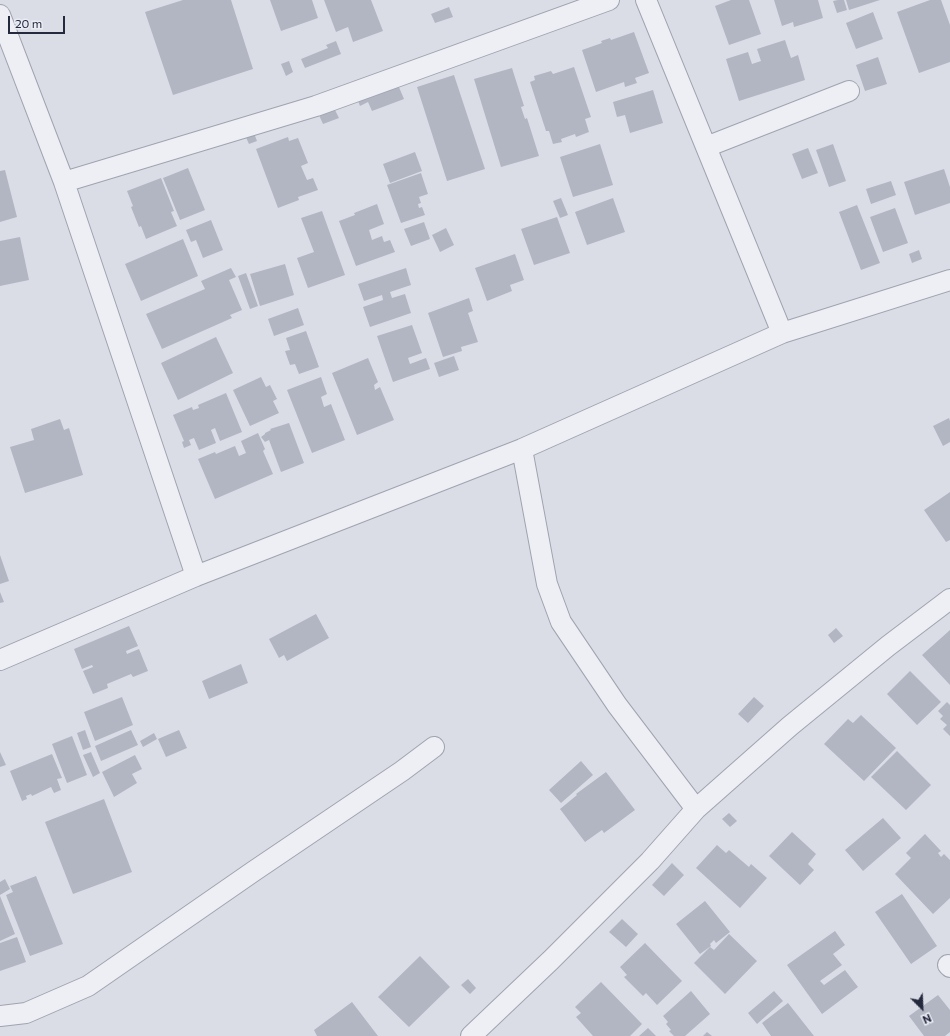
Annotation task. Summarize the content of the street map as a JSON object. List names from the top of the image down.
{
  "scale_bar": "20 m",
  "north": "bottom right"
}
